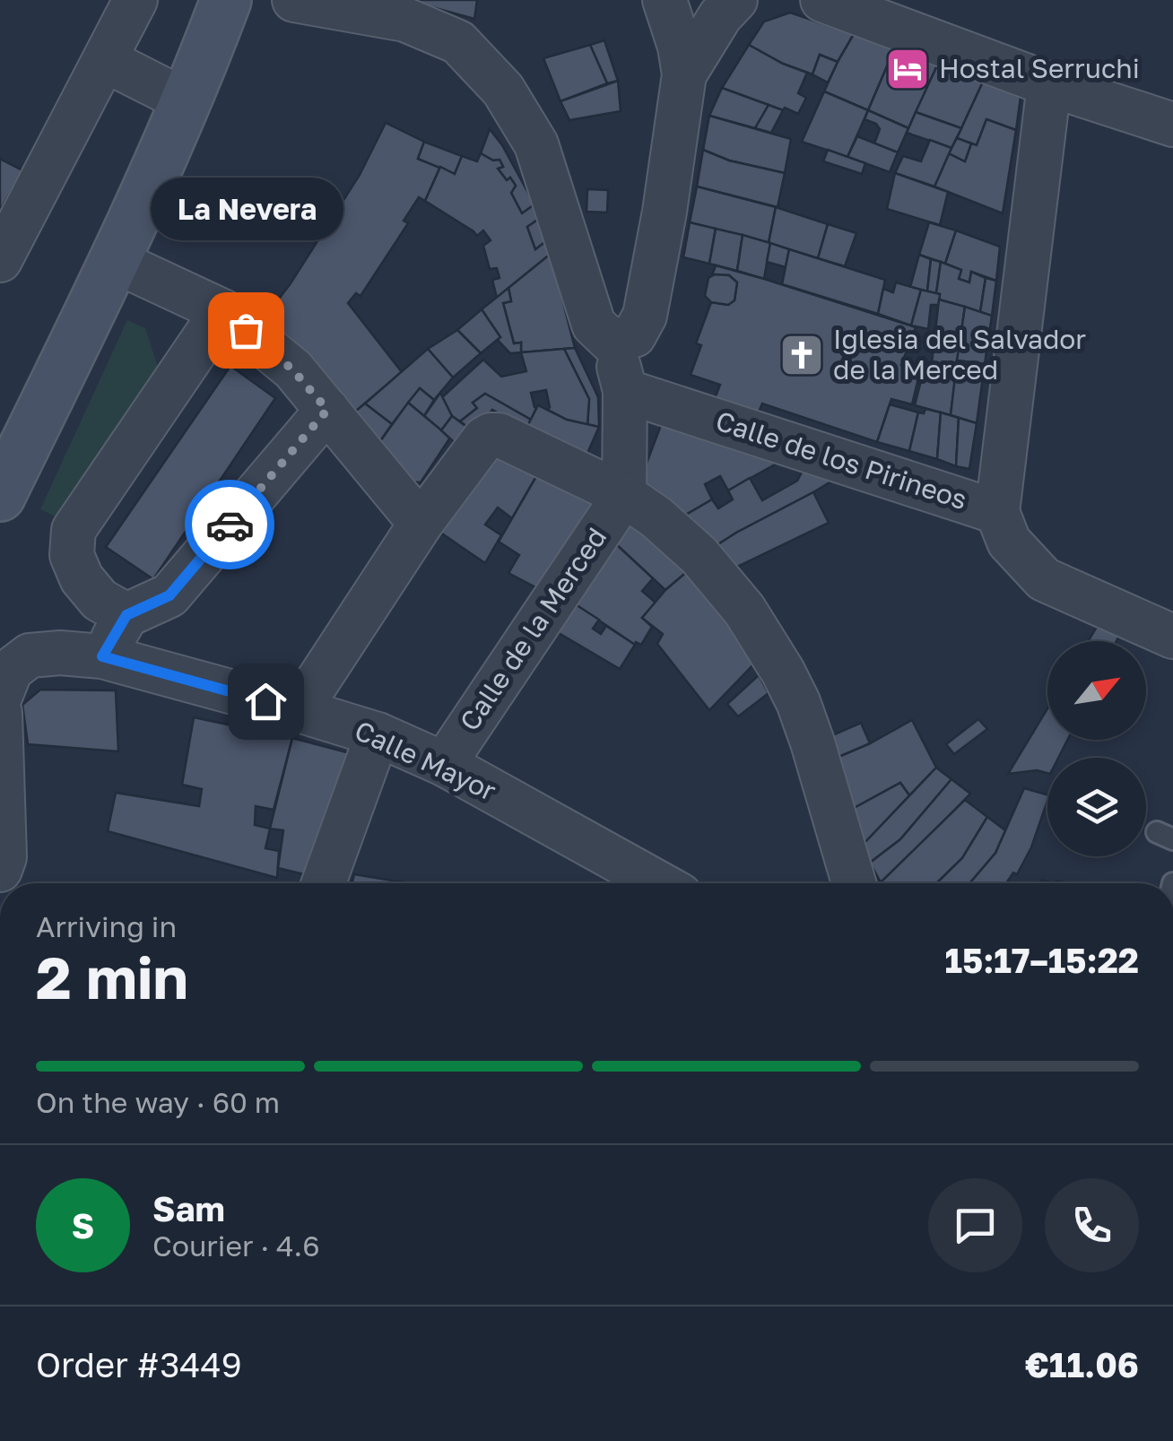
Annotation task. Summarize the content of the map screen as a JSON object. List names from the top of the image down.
{
  "streets": {
    "street": ["Calle de los Pirineos", "Calle de la Merced", "Calle Mayor"]
  },
  "crossings": [
    ["Calle de la Merced", "Calle Mayor"]
  ],
  "places": {
    "hotel": ["Hostal Serruchi"],
    "other": ["La Nevera"],
    "church": ["Iglesia del Salvador de la Merced"]
  },
  "north": "top right",
  "page": {
    "bubble": "La Nevera",
    "heading": ["2 min", "Arriving in", "15:17–15:22"],
    "panel": [
      "Sam",
      "Courier · 4.6",
      "Order #3449",
      "€11.06"
    ],
    "bar": "On the way · 60 m",
    "round": "S"
  }
}
